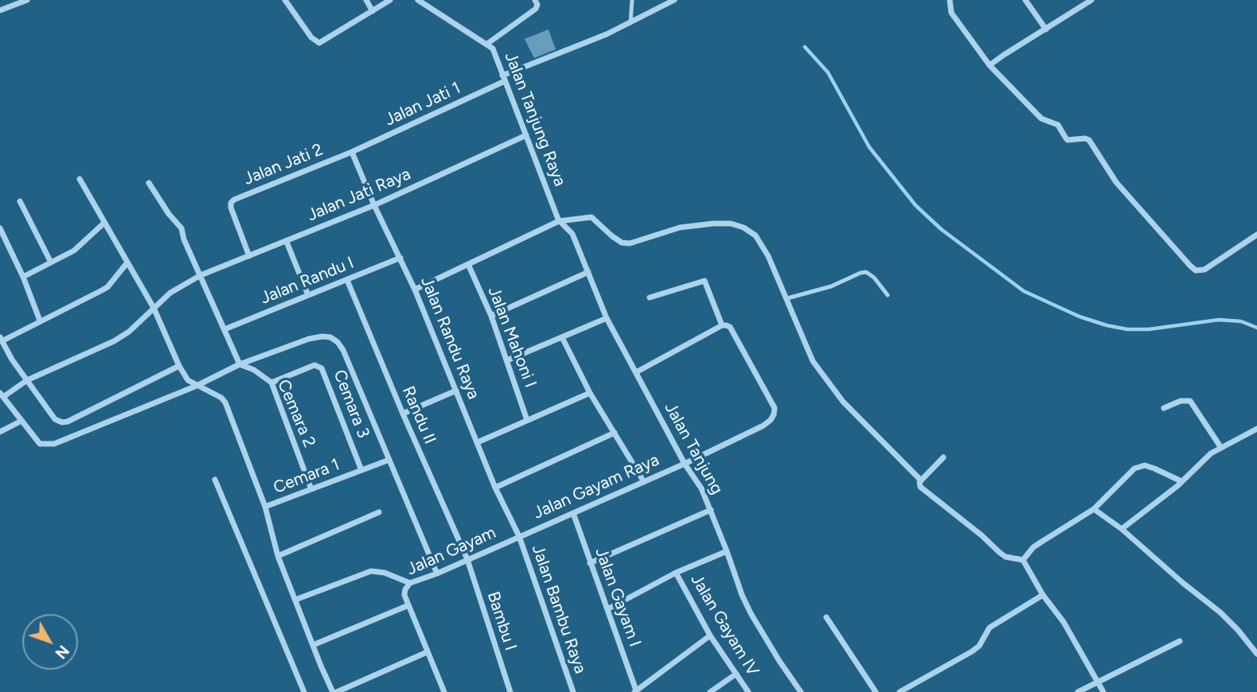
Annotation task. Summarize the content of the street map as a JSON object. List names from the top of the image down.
{
  "streets": {
    "street": [
      "Jalan Jati 1",
      "Jalan Tanjung Raya",
      "Jalan Jati 2",
      "Jalan Jati Raya",
      "Jalan Randu I",
      "Jalan Mahoni I",
      "Jalan Randu Raya",
      "Cemara 3",
      "Cemara 2",
      "Randu II",
      "Jalan Tanjung",
      "Cemara 1",
      "Jalan Gayam Raya",
      "Jalan Gayam",
      "Jalan Gayam I",
      "Jalan Bambu Raya",
      "Bambu I",
      "Jalan Gayam IV"
    ]
  },
  "crossings": [
    ["Jalan Jati 1", "Jalan Tanjung Raya"],
    ["Jalan Jati 1", "Jalan Jati 2"],
    ["Jalan Jati 1", "Jalan Randu Raya"],
    ["Jalan Tanjung Raya", "Jalan Jati Raya"],
    ["Jalan Tanjung Raya", "Jalan Tanjung"],
    ["Jalan Jati 2", "Jalan Jati Raya"],
    ["Jalan Jati 2", "Jalan Randu Raya"],
    ["Jalan Jati Raya", "Jalan Randu Raya"],
    ["Jalan Randu I", "Jalan Randu Raya"],
    ["Jalan Randu I", "Randu II"],
    ["Jalan Randu Raya", "Jalan Gayam Raya"],
    ["Jalan Randu Raya", "Jalan Gayam"],
    ["Jalan Randu Raya", "Jalan Bambu Raya"],
    ["Cemara 3", "Cemara 2"],
    ["Cemara 3", "Cemara 1"],
    ["Cemara 2", "Cemara 1"],
    ["Randu II", "Jalan Gayam"],
    ["Randu II", "Bambu I"],
    ["Jalan Tanjung", "Jalan Gayam Raya"],
    ["Jalan Gayam Raya", "Jalan Gayam"],
    ["Jalan Gayam Raya", "Jalan Gayam I"],
    ["Jalan Gayam Raya", "Jalan Bambu Raya"],
    ["Jalan Gayam", "Jalan Bambu Raya"],
    ["Jalan Gayam", "Bambu I"]
  ],
  "north": "bottom right"
}
